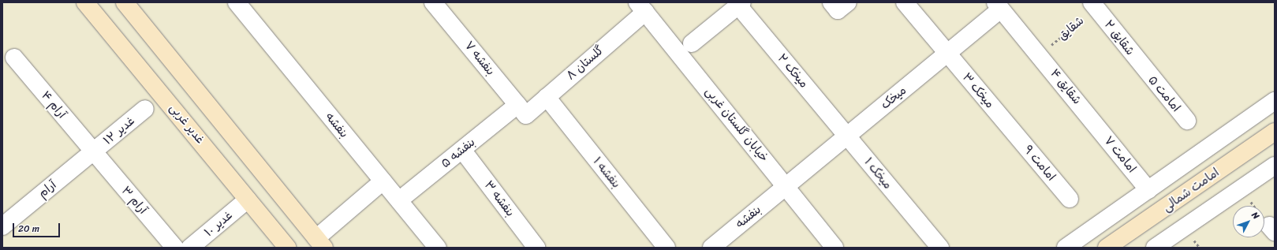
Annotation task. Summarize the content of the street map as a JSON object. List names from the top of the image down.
{
  "streets": {
    "main road": ["غدیر غربی", "امامت شمالی"],
    "street": [
      "شقایق ۲",
      "بنفشه ۷",
      "گلستان ۸",
      "میخک ۲",
      "شقایق ۴",
      "میخک ۳",
      "امامت ۵",
      "میخک",
      "آرام ۴",
      "خیابان گلستان غربی",
      "بنفشه",
      "غدیر ۱۲",
      "بنفشه ۵",
      "امامت ۷",
      "امامت ۹",
      "بنفشه ۱",
      "میخک ۱",
      "آرام",
      "بنفشه ۳",
      "آرام ۳",
      "غدیر ۱۰"
    ],
    "path": ["شقایق"]
  },
  "crossings": [
    ["شقایق", "شقایق ۲"],
    ["شقایق", "شقایق ۴"],
    ["شقایق ۲", "امامت ۵"],
    ["بنفشه ۷", "گلستان ۸"],
    ["بنفشه ۷", "بنفشه ۵"],
    ["گلستان ۸", "خیابان گلستان غربی"],
    ["گلستان ۸", "بنفشه ۵"],
    ["گلستان ۸", "بنفشه ۱"],
    ["میخک ۲", "میخک"],
    ["میخک ۲", "میخک ۱"],
    ["شقایق ۴", "میخک"],
    ["شقایق ۴", "امامت ۷"],
    ["میخک ۳", "میخک"],
    ["میخک ۳", "امامت ۹"],
    ["میخک", "خیابان گلستان غربی"],
    ["میخک", "بنفشه"],
    ["میخک", "میخک ۱"],
    ["آرام ۴", "غدیر ۱۲"],
    ["آرام ۴", "آرام"],
    ["آرام ۴", "آرام ۳"],
    ["غدیر غربی", "غدیر ۱۰"],
    ["خیابان گلستان غربی", "بنفشه"],
    ["بنفشه", "بنفشه ۵"],
    ["غدیر ۱۲", "آرام"],
    ["غدیر ۱۲", "آرام ۳"],
    ["بنفشه ۵", "بنفشه ۳"],
    ["آرام", "آرام ۳"]
  ],
  "scale_bar": "20 m",
  "north": "top right"
}
